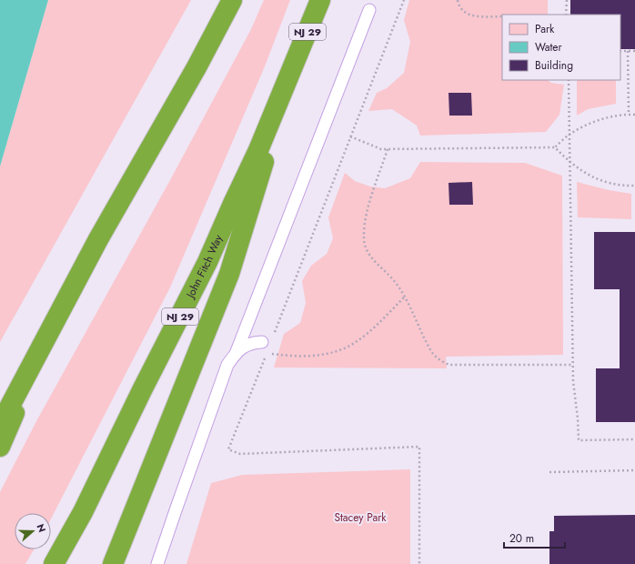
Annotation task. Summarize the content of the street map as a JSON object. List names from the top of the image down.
{
  "streets": {
    "highway": ["NJ 29", "John Fitch Way"]
  },
  "parks": ["Stacey Park"],
  "legend": ["Park", "Water", "Building"],
  "scale_bar": "20 m",
  "north": "right"
}
